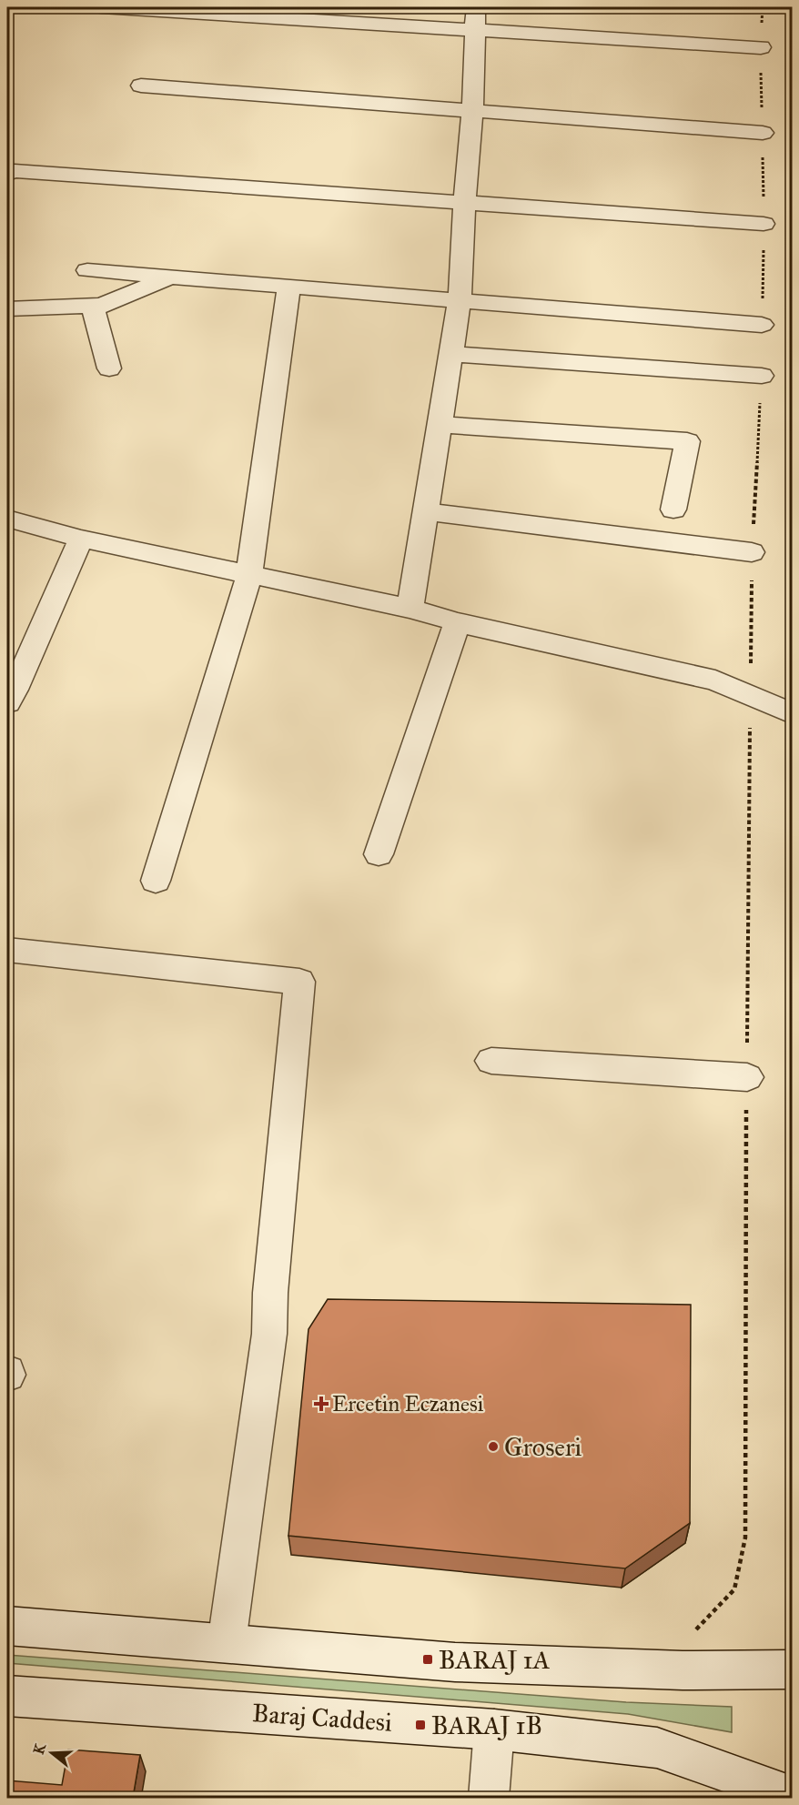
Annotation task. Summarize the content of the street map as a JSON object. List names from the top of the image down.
{
  "streets": {
    "street": ["Baraj Caddesi"]
  },
  "places": {
    "health": ["Ercetin Eczanesi"],
    "other": ["Groseri"],
    "transit": ["BARAJ 1A", "BARAJ 1B"]
  },
  "north": "left"
}
